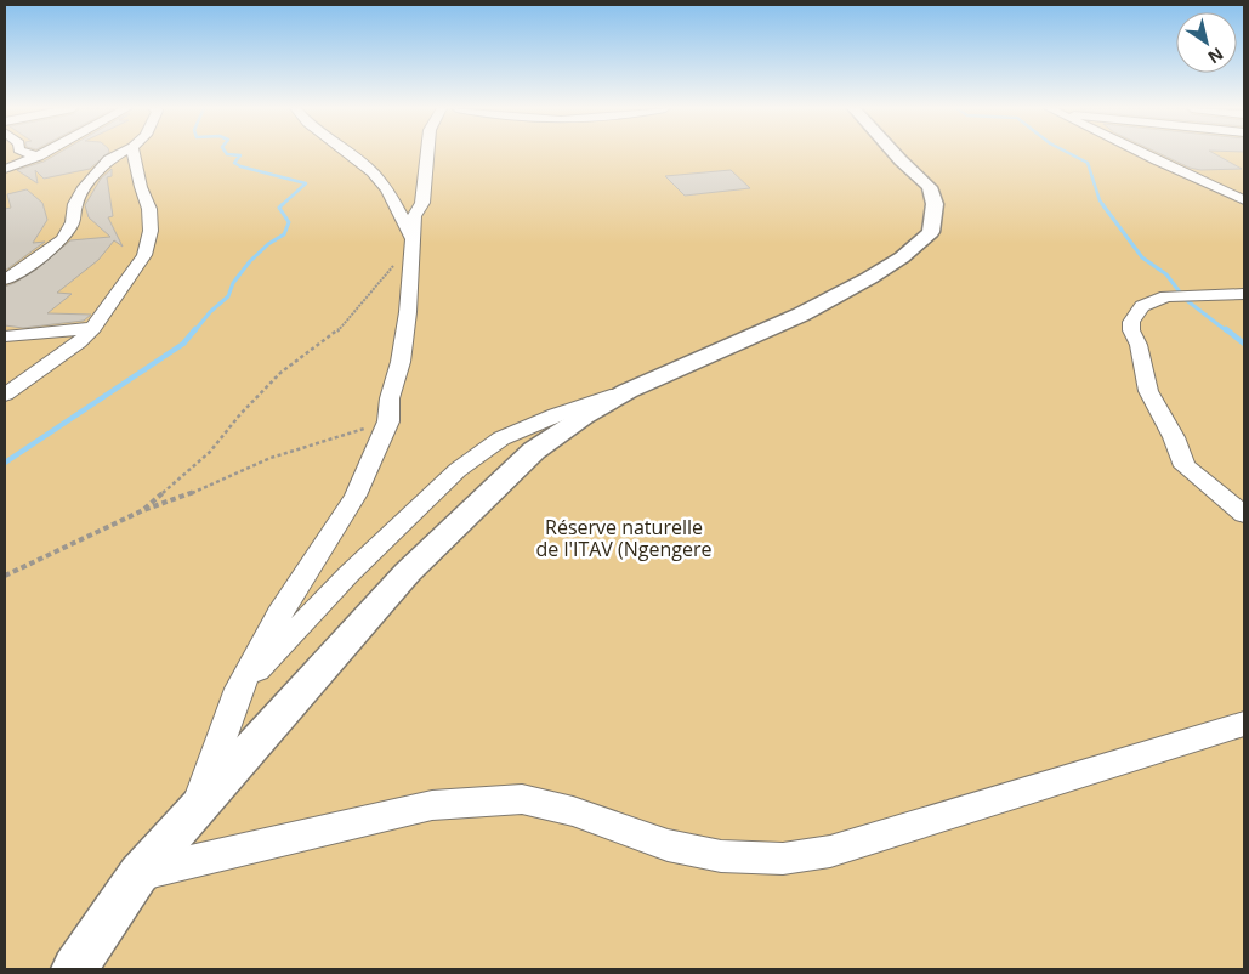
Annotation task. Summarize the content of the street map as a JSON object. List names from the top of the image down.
{
  "parks": ["Réserve naturelle de l'ITAV (Ngengere"],
  "north": "bottom right"
}
